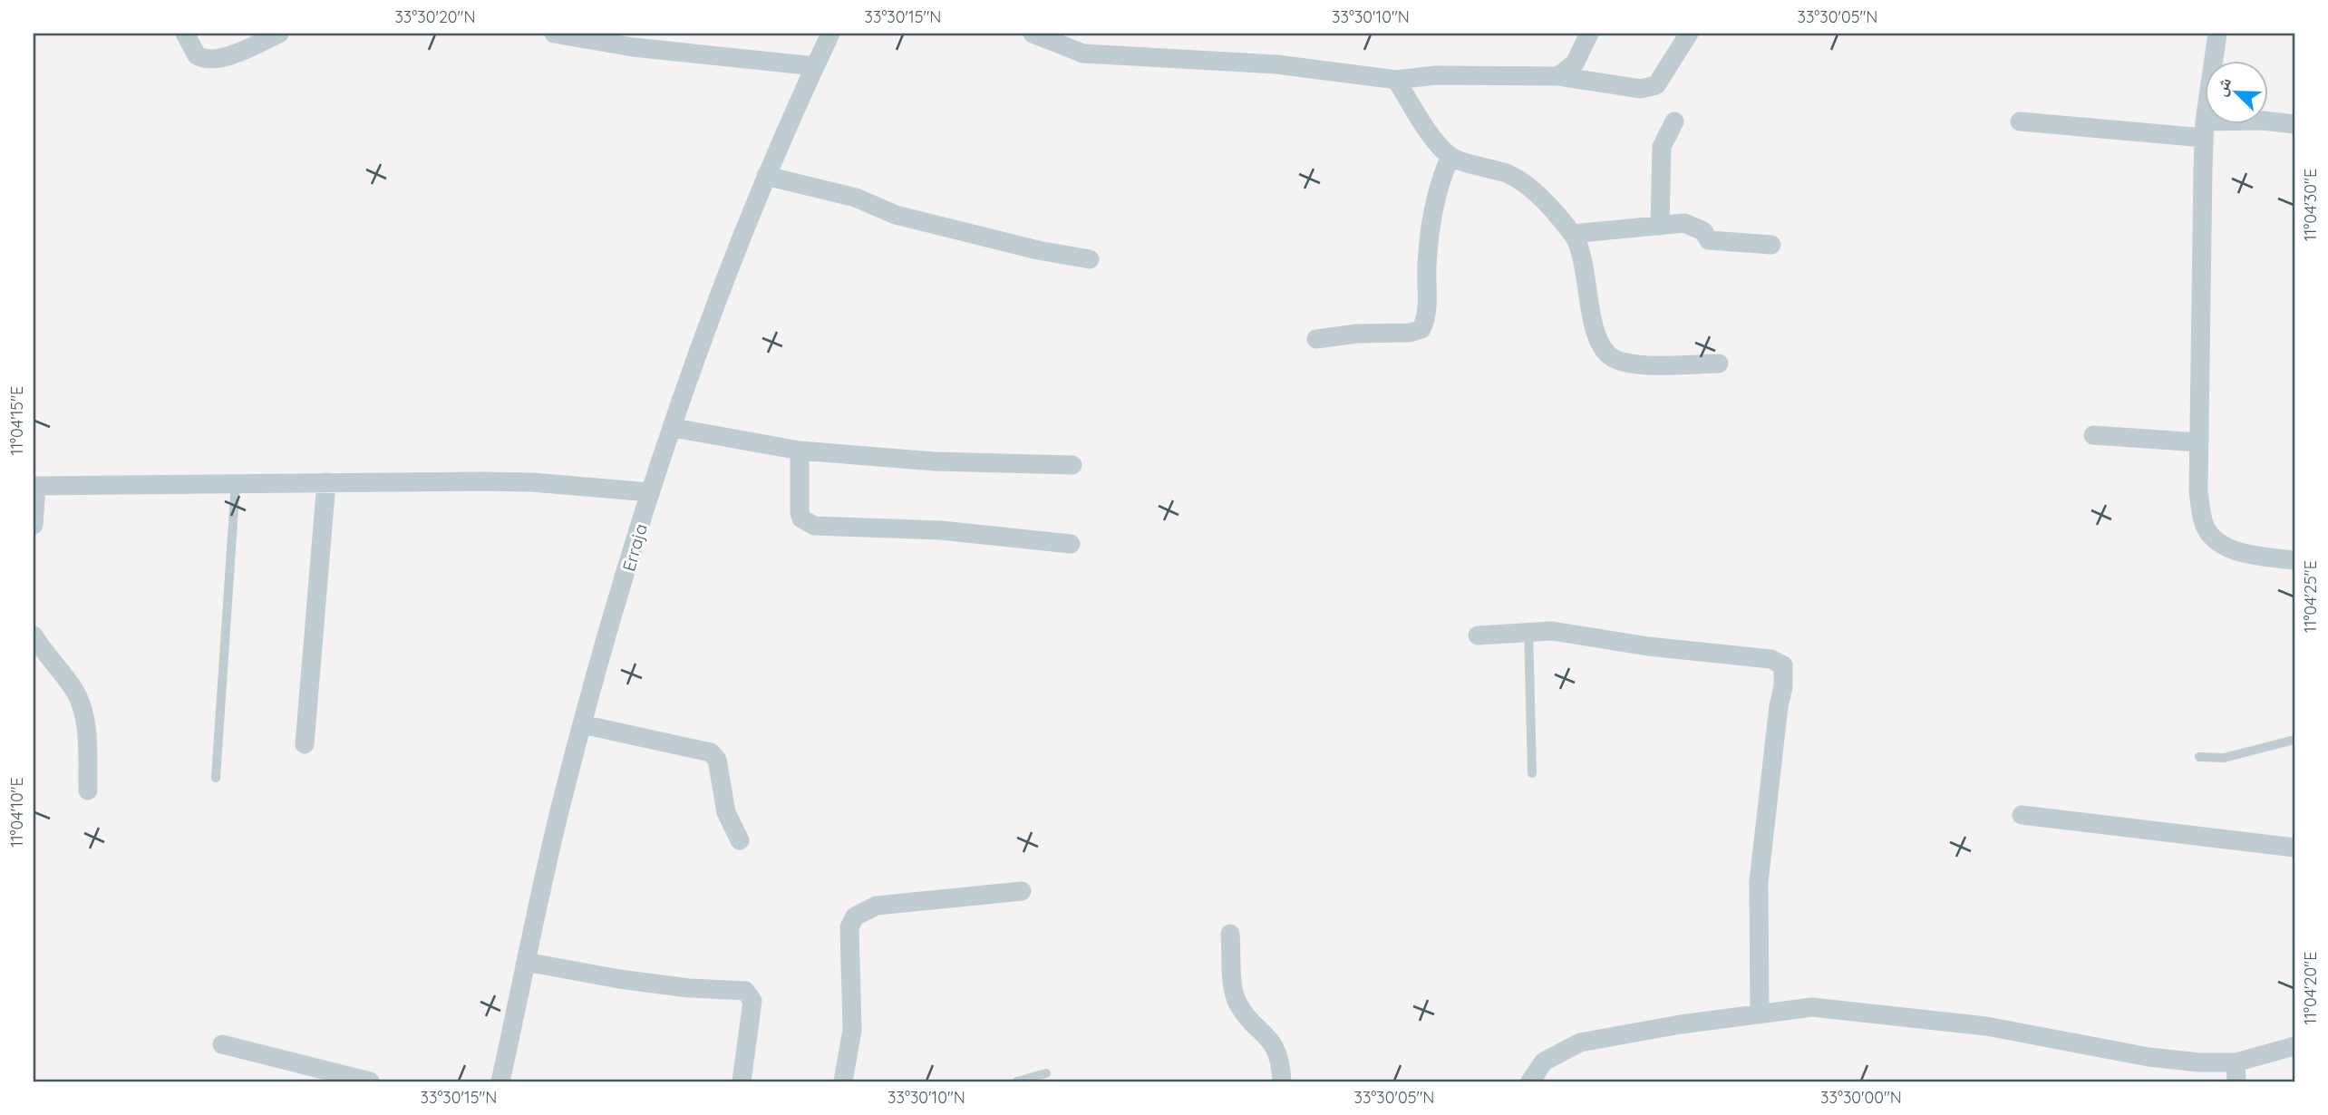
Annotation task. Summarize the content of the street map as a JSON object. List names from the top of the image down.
{
  "streets": {
    "street": ["Erraja"]
  },
  "north": "top left",
  "coordinates": [
    "33°30'20\"N",
    "33°30'15\"N",
    "33°30'10\"N",
    "33°30'05\"N",
    "11°04'30\"E",
    "11°04'15\"E",
    "11°04'25\"E",
    "11°04'10\"E",
    "11°04'20\"E",
    "33°30'00\"N"
  ]
}
